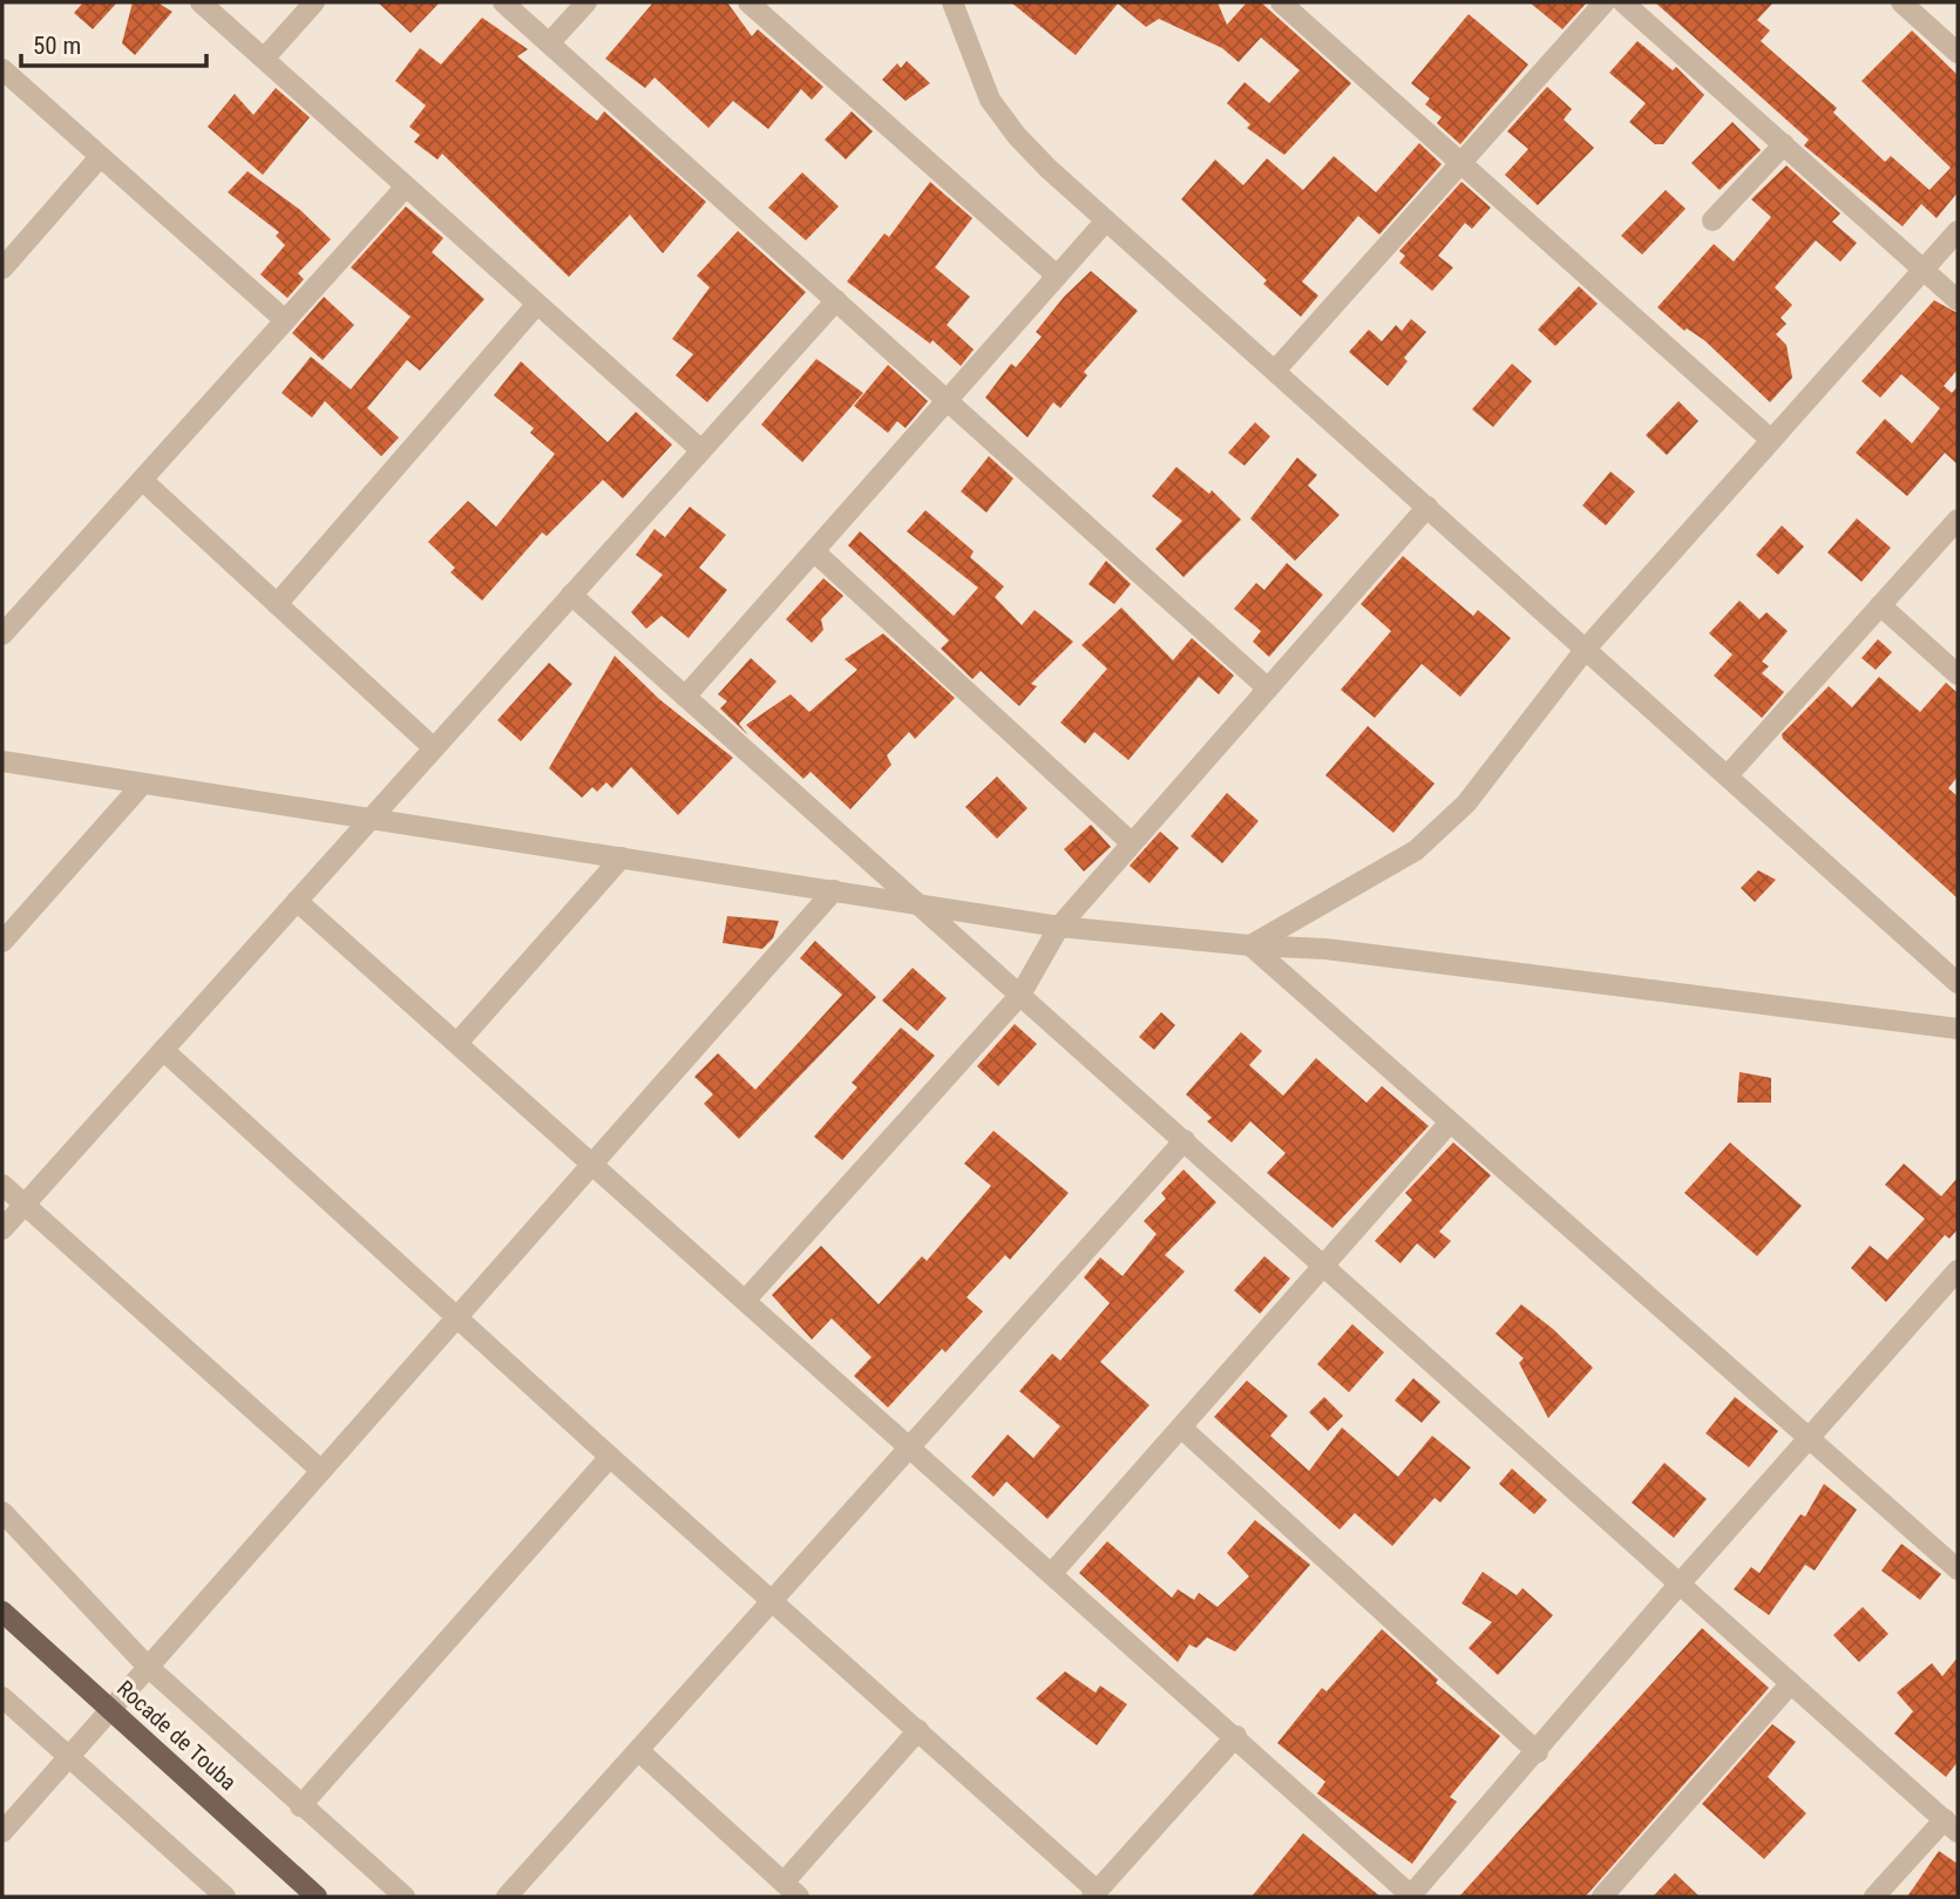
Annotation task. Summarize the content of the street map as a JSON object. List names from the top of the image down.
{
  "streets": {
    "main road": ["Rocade de Touba"]
  },
  "scale_bar": "50 m"
}
